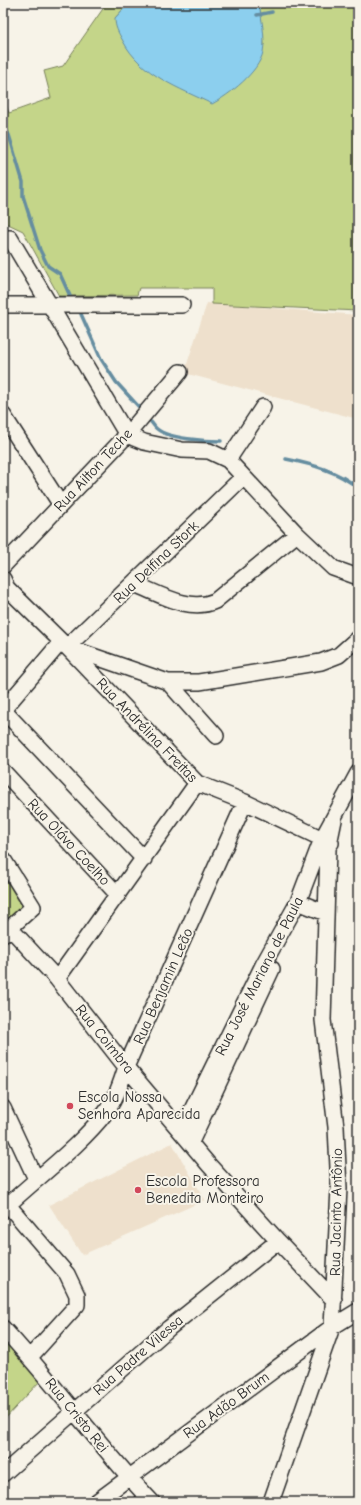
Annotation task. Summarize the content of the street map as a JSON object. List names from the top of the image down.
{
  "streets": {
    "street": [
      "Rua Ailton Teche",
      "Rua Delfina Stork",
      "Rua Andrélina Freitas",
      "Rua Olávo Coelho",
      "Rua José Mariano de Paula",
      "Rua Benjamin Leão",
      "Rua Coimbra",
      "Rua Jacinto Antônio",
      "Rua Padre Vilessa",
      "Rua Adão Brum",
      "Rua Cristo Rei"
    ]
  },
  "crossings": [
    ["Rua Delfina Stork", "Rua Andrélina Freitas"],
    ["Rua Andrélina Freitas", "Rua José Mariano de Paula"],
    ["Rua Andrélina Freitas", "Rua Benjamin Leão"],
    ["Rua Andrélina Freitas", "Rua Jacinto Antônio"],
    ["Rua José Mariano de Paula", "Rua Coimbra"],
    ["Rua José Mariano de Paula", "Rua Jacinto Antônio"],
    ["Rua Benjamin Leão", "Rua Coimbra"],
    ["Rua Coimbra", "Rua Jacinto Antônio"],
    ["Rua Coimbra", "Rua Padre Vilessa"],
    ["Rua Jacinto Antônio", "Rua Adão Brum"],
    ["Rua Padre Vilessa", "Rua Cristo Rei"],
    ["Rua Adão Brum", "Rua Cristo Rei"]
  ],
  "places": ["Escola Nossa Senhora Aparecida", "Escola Professora Benedita Monteiro"]
}
